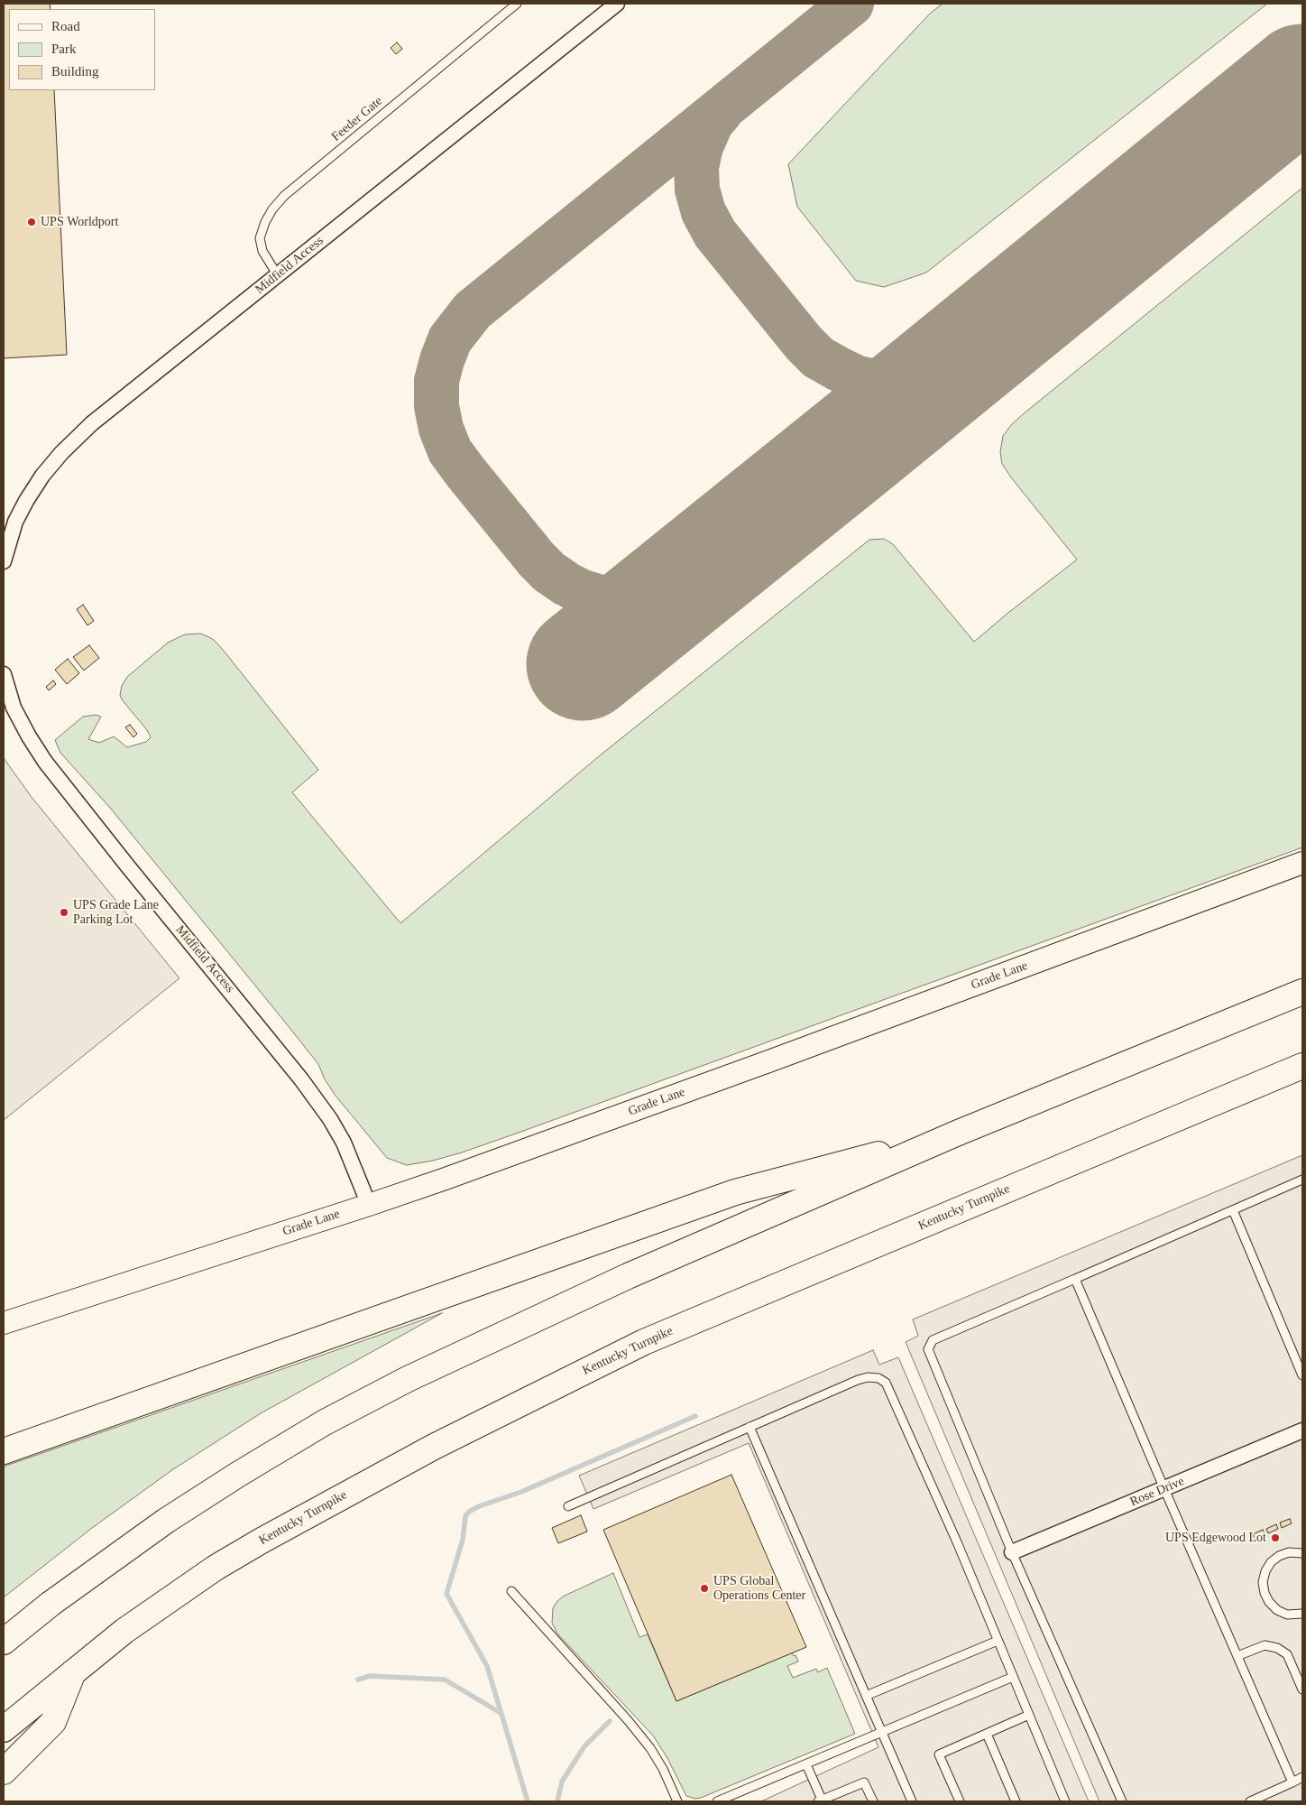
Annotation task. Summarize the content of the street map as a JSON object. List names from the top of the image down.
{
  "streets": {
    "highway": ["Kentucky Turnpike"],
    "main road": ["Grade Lane"],
    "street": ["Midfield Access", "Rose Drive"],
    "lane": ["Feeder Gate"]
  },
  "crossings": [
    ["Feeder Gate", "Midfield Access"],
    ["Midfield Access", "Grade Lane"]
  ],
  "places": [
    "UPS Worldport",
    "UPS Grade Lane Parking Lot",
    "UPS Edgewood Lot",
    "UPS Global Operations Center"
  ],
  "legend": ["Road", "Park", "Building"]
}
